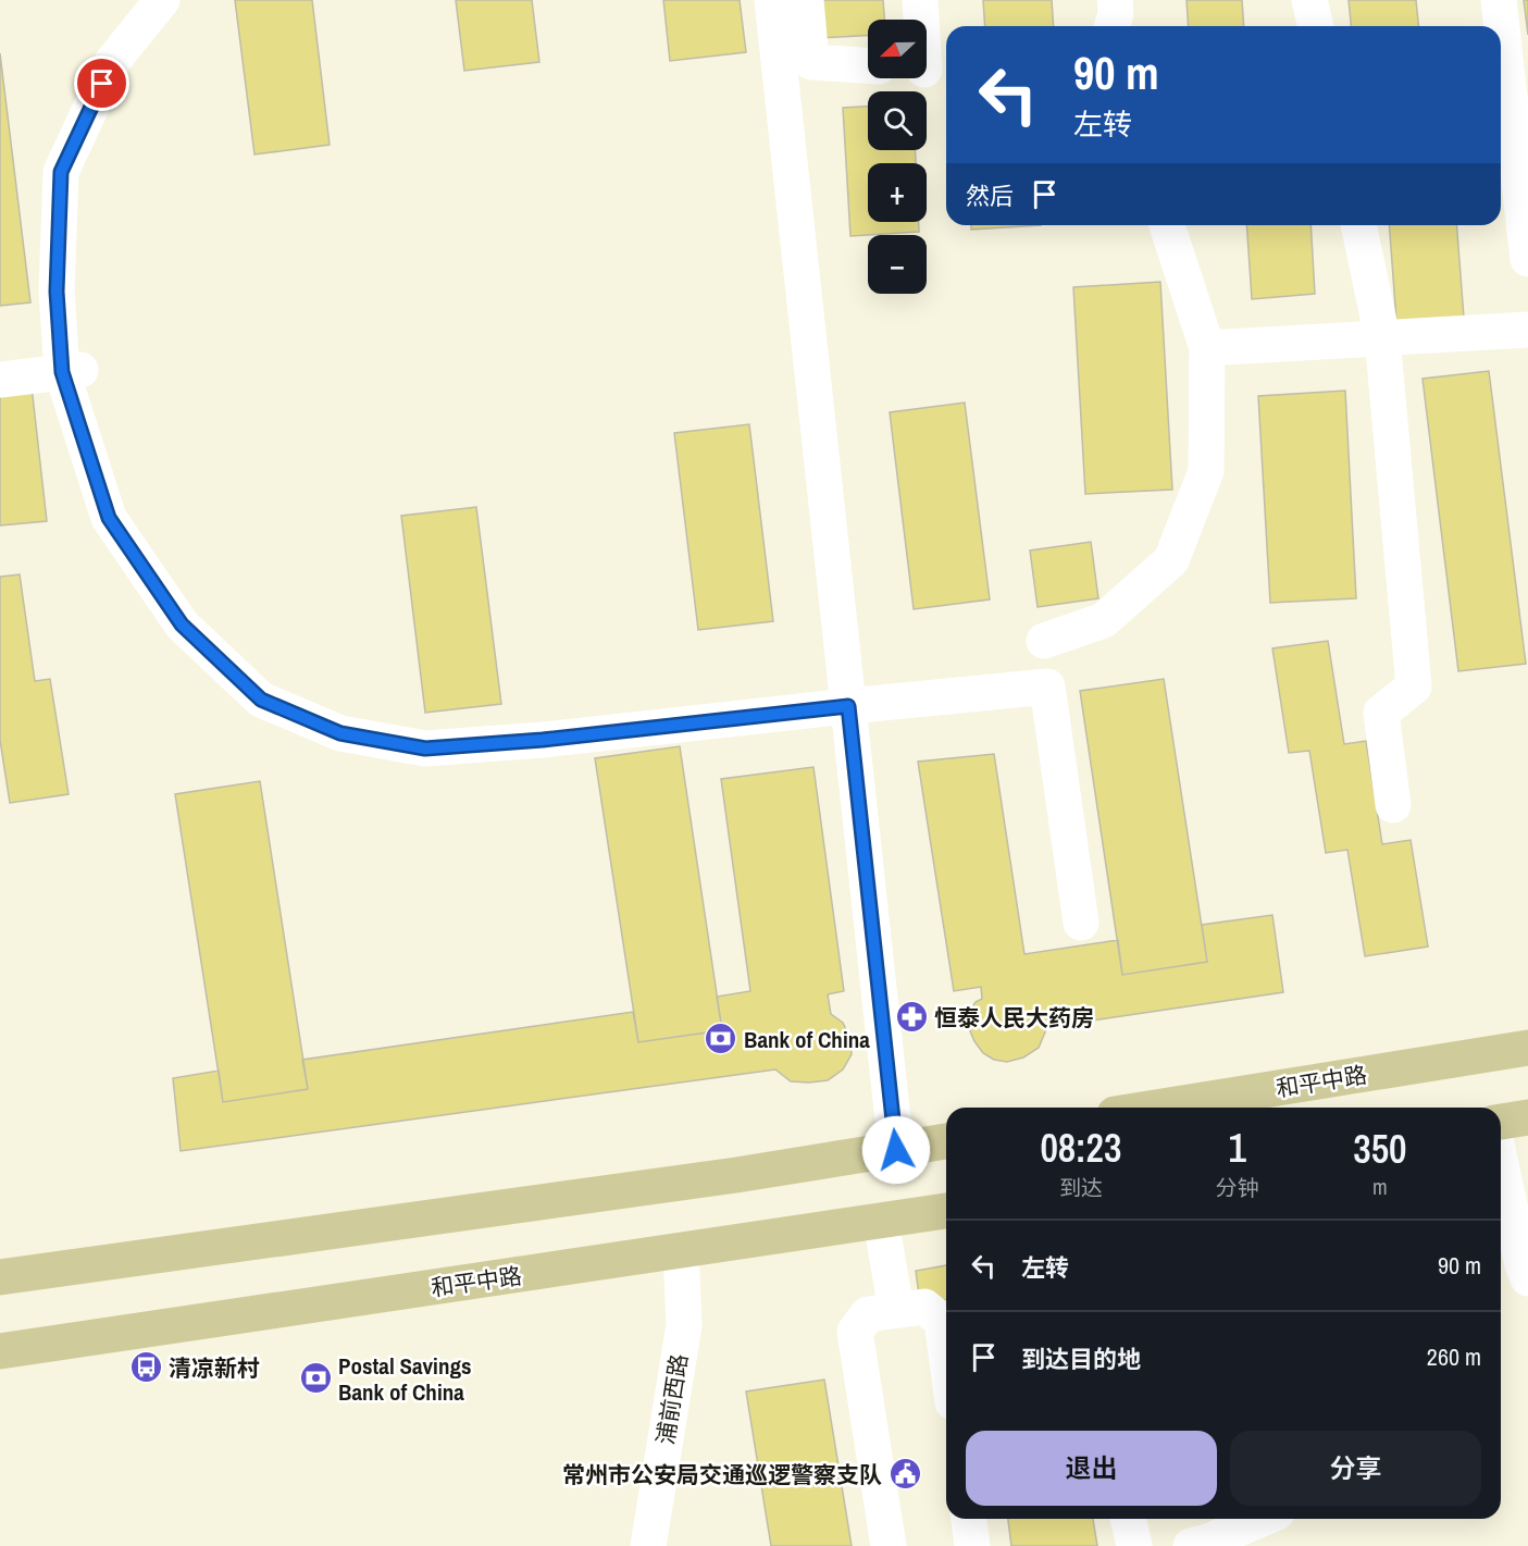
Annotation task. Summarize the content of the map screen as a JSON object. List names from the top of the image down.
{
  "streets": {
    "main road": ["和平中路"],
    "street": ["浦前西路"]
  },
  "crossings": [
    ["和平中路", "浦前西路"]
  ],
  "places": {
    "pharmacy": ["恒泰人民大药房"],
    "bank": ["Bank of China", "Postal Savings Bank of China"],
    "bus stop": ["清凉新村"],
    "public building": ["常州市公安局交通巡逻警察支队"]
  },
  "north": "left",
  "page": {
    "map_buttons": ["+", "−"],
    "turn": ["90 m", "左转"],
    "then": "然后",
    "eta": [
      "08:23",
      "到达",
      "1",
      "分钟",
      "350",
      "m"
    ],
    "list": [
      {
        "name": "左转",
        "value": "90 m"
      },
      {
        "name": "到达目的地",
        "value": "260 m"
      }
    ],
    "buttons": ["退出", "分享"]
  }
}
